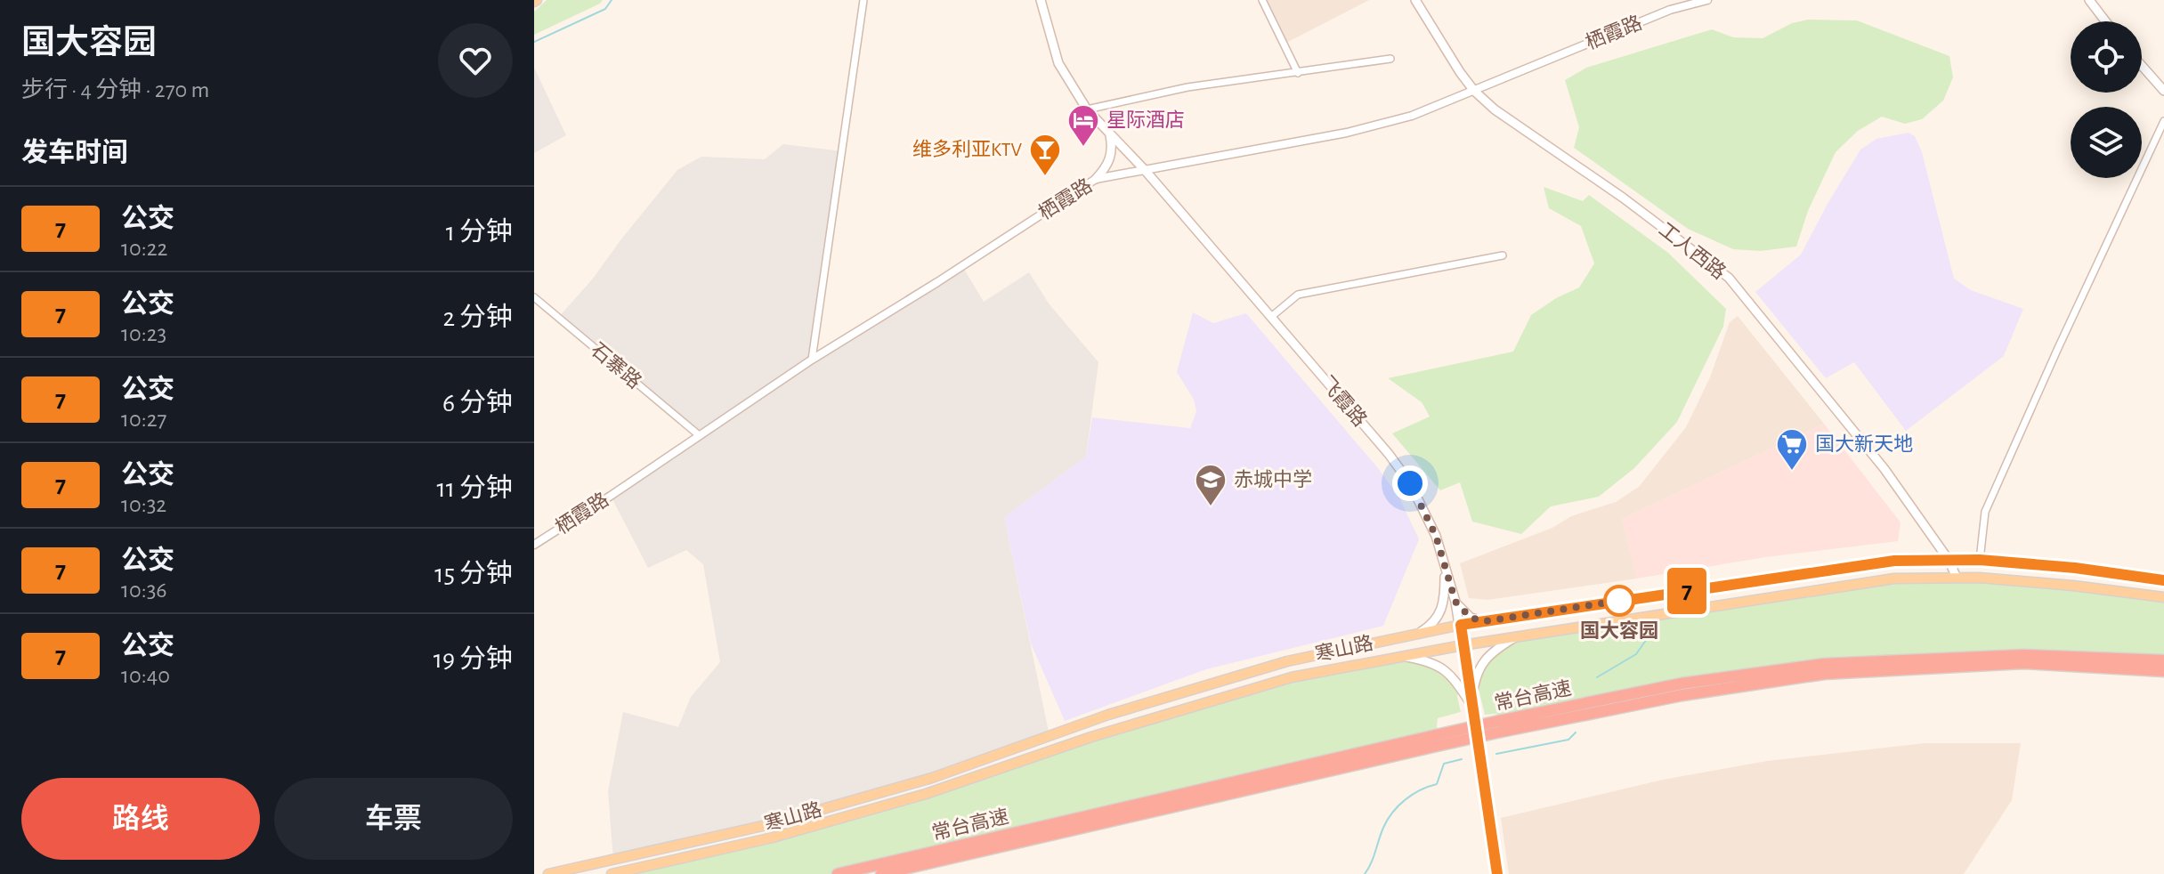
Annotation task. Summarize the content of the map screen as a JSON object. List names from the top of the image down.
{
  "streets": {
    "highway": ["常台高速"],
    "main road": ["工人西路", "飞霞路", "寒山路"],
    "street": ["栖霞路", "石寨路"]
  },
  "crossings": [
    ["栖霞路", "工人西路"],
    ["栖霞路", "石寨路"],
    ["栖霞路", "飞霞路"],
    ["工人西路", "寒山路"],
    ["飞霞路", "寒山路"]
  ],
  "places": {
    "hotel": ["星际酒店"],
    "bar": ["维多利亚KTV"],
    "supermarket": ["国大新天地"],
    "school or university": ["赤城中学"],
    "other": ["国大容园"]
  },
  "lines": ["bus line 7"],
  "page": {
    "heading": [
      ["国大容园", "步行 · 4 分钟 · 270 m"],
      "发车时间"
    ],
    "on_map": "7",
    "list": [
      {
        "mark": "7",
        "name": "公交",
        "note": "10:22",
        "value": "1 分钟"
      },
      {
        "mark": "7",
        "name": "公交",
        "note": "10:23",
        "value": "2 分钟"
      },
      {
        "mark": "7",
        "name": "公交",
        "note": "10:27",
        "value": "6 分钟"
      },
      {
        "mark": "7",
        "name": "公交",
        "note": "10:32",
        "value": "11 分钟"
      },
      {
        "mark": "7",
        "name": "公交",
        "note": "10:36",
        "value": "15 分钟"
      },
      {
        "mark": "7",
        "name": "公交",
        "note": "10:40",
        "value": "19 分钟"
      }
    ],
    "buttons": ["路线", "车票"]
  }
}
